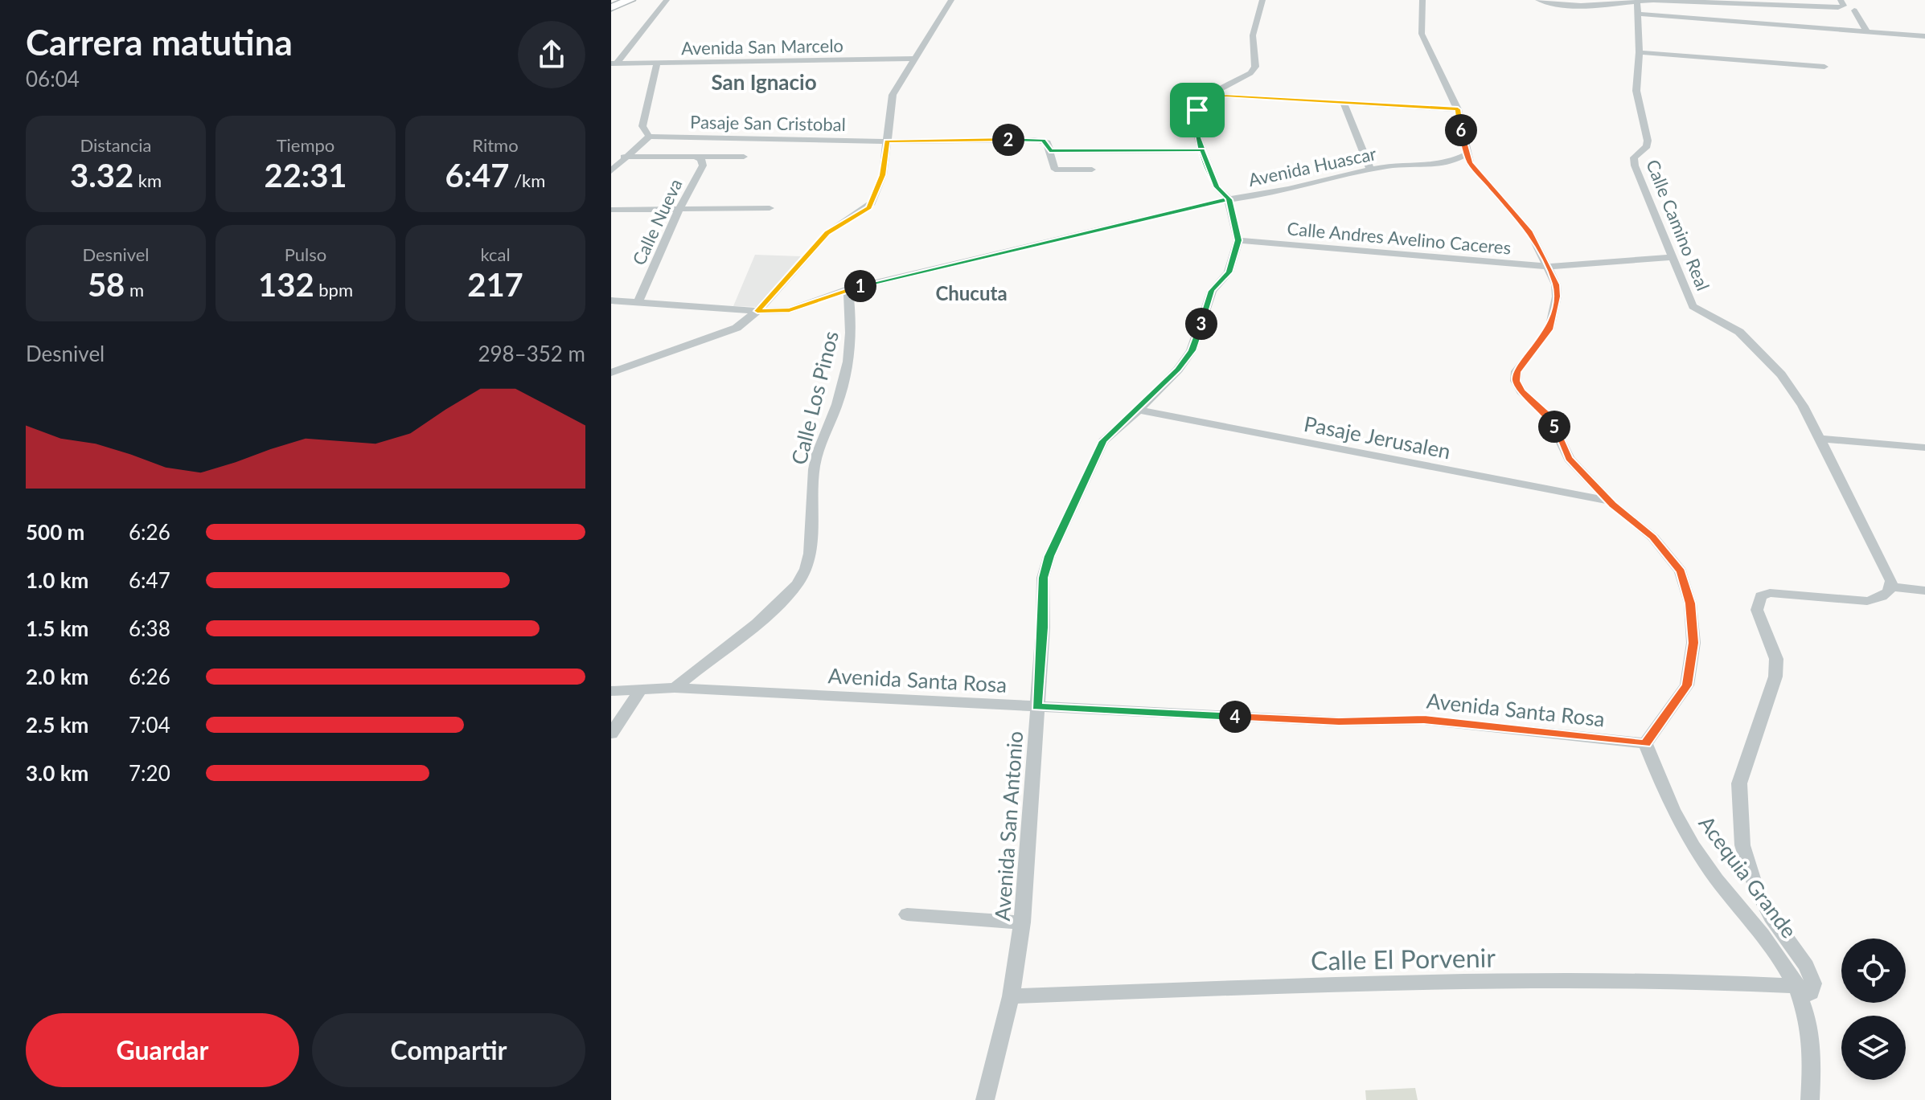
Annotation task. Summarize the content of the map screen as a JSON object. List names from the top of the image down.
{
  "streets": {
    "street": [
      "Avenida San Marcelo",
      "Pasaje San Cristobal",
      "Avenida Huascar",
      "Calle Nueva",
      "Calle Camino Real",
      "Calle Andres Avelino Caceres",
      "Calle Los Pinos",
      "Pasaje Jerusalen",
      "Avenida Santa Rosa",
      "Avenida San Antonio",
      "Acequia Grande",
      "Calle El Porvenir"
    ]
  },
  "crossings": [
    ["Avenida Huascar", "Calle Nueva"],
    ["Avenida Huascar", "Calle Los Pinos"],
    ["Avenida Huascar", "Avenida San Antonio"],
    ["Calle Camino Real", "Calle Andres Avelino Caceres"],
    ["Calle Andres Avelino Caceres", "Avenida San Antonio"],
    ["Calle Los Pinos", "Avenida Santa Rosa"],
    ["Pasaje Jerusalen", "Avenida San Antonio"],
    ["Avenida Santa Rosa", "Avenida San Antonio"],
    ["Avenida Santa Rosa", "Acequia Grande"],
    ["Avenida San Antonio", "Calle El Porvenir"],
    ["Acequia Grande", "Calle El Porvenir"]
  ],
  "districts": ["San Ignacio", "Chucuta"],
  "page": {
    "heading": ["Carrera matutina", "06:04"],
    "stats": [
      ["Distancia", "3.32 km"],
      ["Tiempo", "22:31"],
      ["Ritmo", "6:47 /km"],
      ["Desnivel", "58 m"],
      ["Pulso", "132 bpm"],
      ["kcal", "217"]
    ],
    "pins": [
      "6",
      "2",
      "1",
      "3",
      "5",
      "4"
    ],
    "chart": ["Desnivel", "298–352 m"],
    "list": [
      {
        "name": "500 m",
        "note": "6:26"
      },
      {
        "name": "1.0 km",
        "note": "6:47"
      },
      {
        "name": "1.5 km",
        "note": "6:38"
      },
      {
        "name": "2.0 km",
        "note": "6:26"
      },
      {
        "name": "2.5 km",
        "note": "7:04"
      },
      {
        "name": "3.0 km",
        "note": "7:20"
      }
    ],
    "buttons": ["Guardar", "Compartir"]
  }
}
